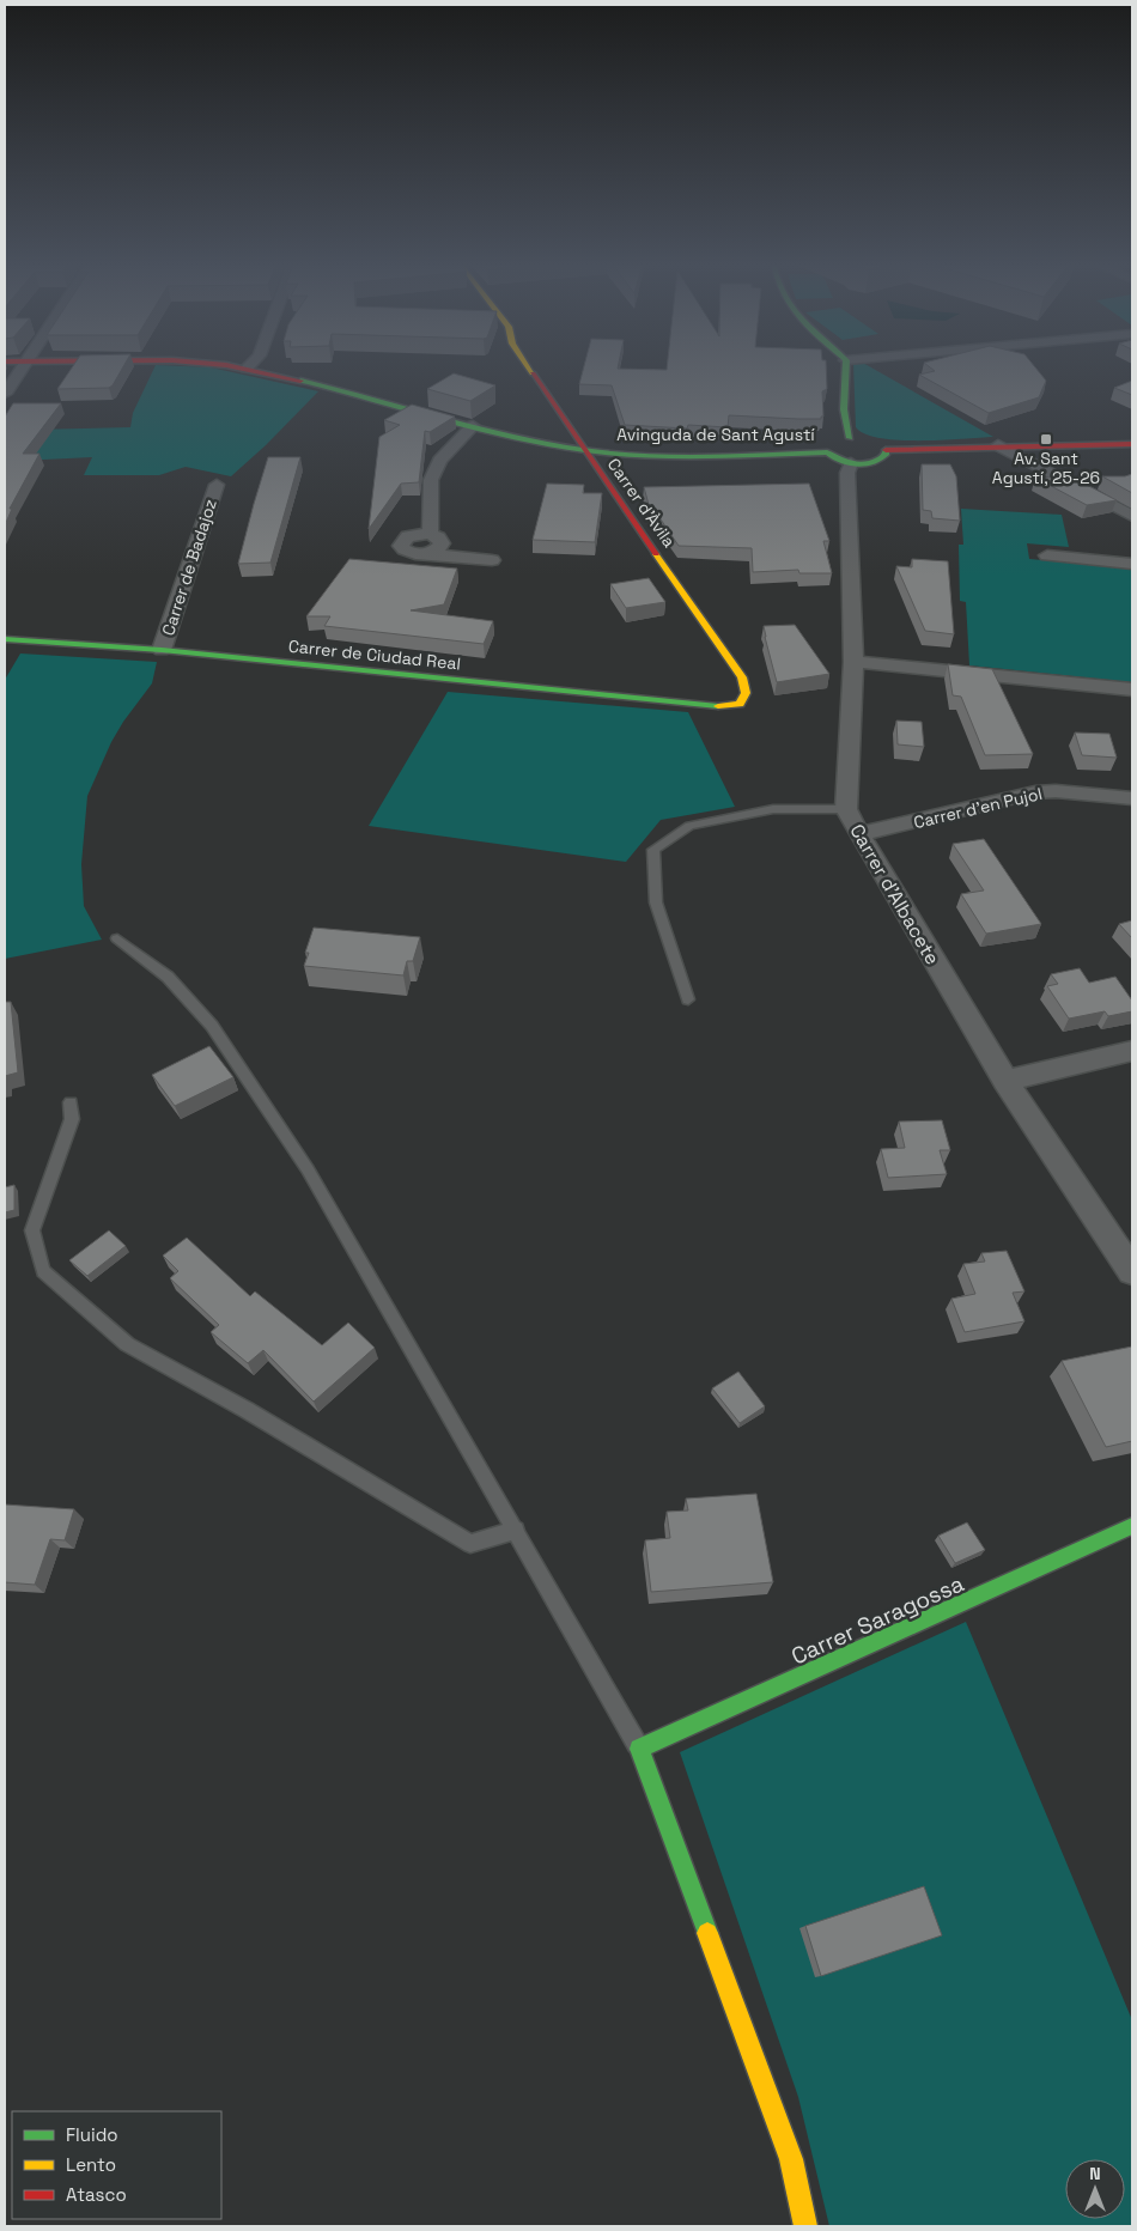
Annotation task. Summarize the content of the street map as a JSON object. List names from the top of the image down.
{
  "streets": {
    "street": [
      "Avinguda de Sant Agustí",
      "Carrer d'Àvila",
      "Carrer de Badajoz",
      "Carrer de Ciudad Real",
      "Carrer d'en Pujol",
      "Carrer d'Albacete",
      "Carrer Saragossa"
    ]
  },
  "crossings": [
    ["Avinguda de Sant Agustí", "Carrer d'Àvila"],
    ["Carrer d'Àvila", "Carrer de Ciudad Real"],
    ["Carrer de Badajoz", "Carrer de Ciudad Real"],
    ["Carrer d'en Pujol", "Carrer d'Albacete"]
  ],
  "places": {
    "transit": ["Av. Sant Agustí, 25-26"]
  },
  "legend": ["Fluido", "Lento", "Atasco"],
  "north": "top"
}
